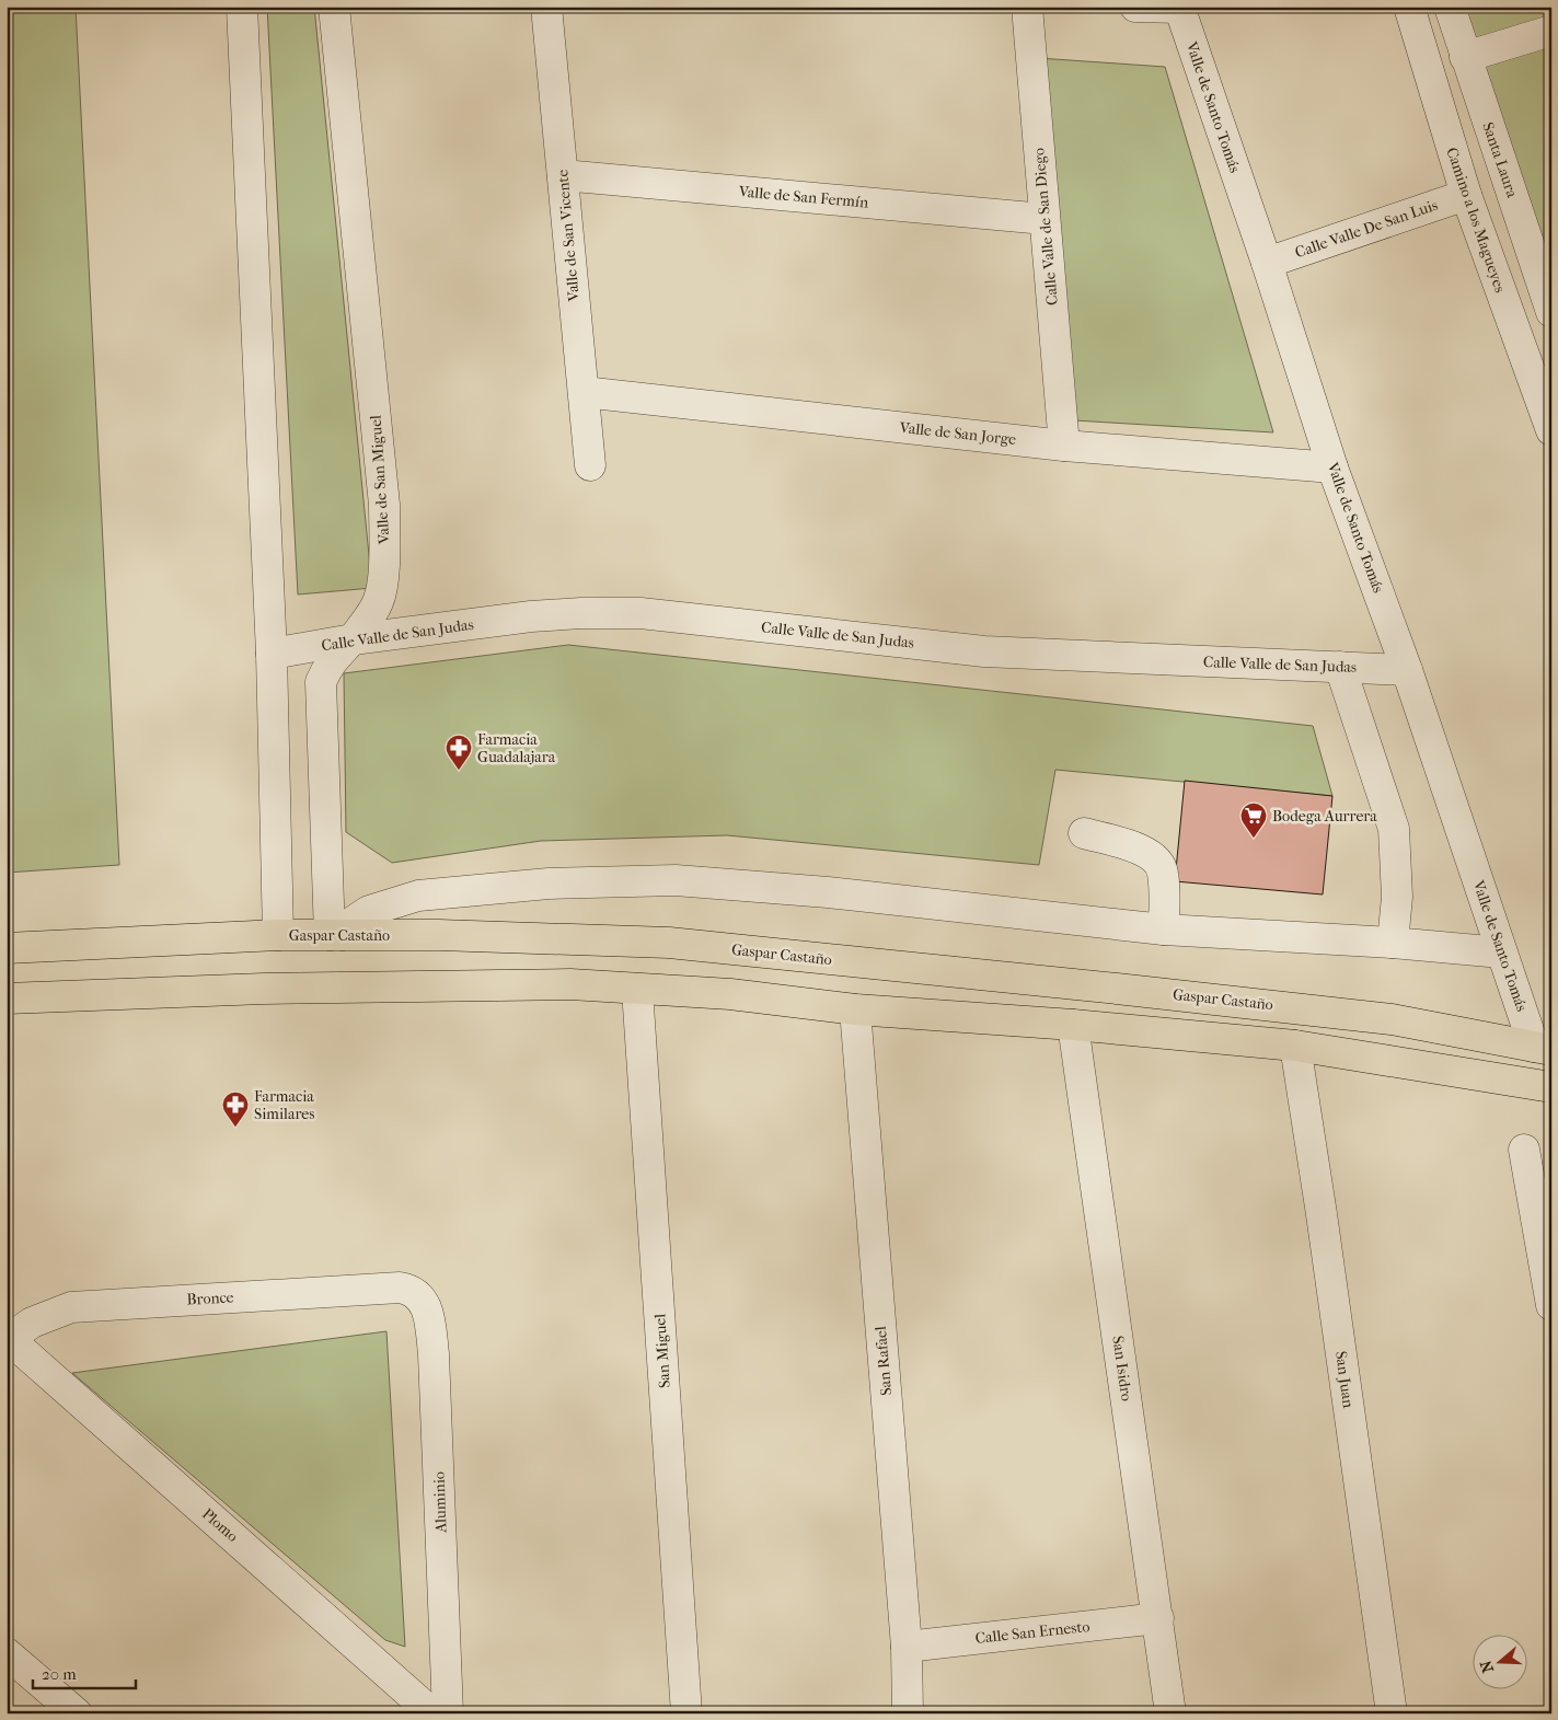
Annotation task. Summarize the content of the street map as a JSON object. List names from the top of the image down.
{
  "streets": {
    "main road": ["Gaspar Castaño"],
    "street": [
      "Valle de Santo Tomás",
      "Santa Laura",
      "Valle de San Fermín",
      "Camino a los Magueyes",
      "Calle Valle de San Diego",
      "Calle Valle De San Luis",
      "Valle de San Vicente",
      "Valle de San Jorge",
      "Valle de San Miguel",
      "Calle Valle de San Judas",
      "Bronce",
      "San Miguel",
      "San Rafael",
      "San Isidro",
      "San Juan",
      "Aluminio",
      "Plomo",
      "Calle San Ernesto"
    ]
  },
  "crossings": [
    ["Valle de Santo Tomás", "Calle Valle De San Luis"],
    ["Valle de Santo Tomás", "Valle de San Jorge"],
    ["Valle de Santo Tomás", "Calle Valle de San Judas"],
    ["Valle de Santo Tomás", "Gaspar Castaño"],
    ["Valle de San Fermín", "Calle Valle de San Diego"],
    ["Valle de San Fermín", "Valle de San Vicente"],
    ["Camino a los Magueyes", "Calle Valle De San Luis"],
    ["Calle Valle de San Diego", "Valle de San Jorge"],
    ["Valle de San Vicente", "Valle de San Jorge"],
    ["Valle de San Miguel", "Calle Valle de San Judas"],
    ["Valle de San Miguel", "Gaspar Castaño"],
    ["Bronce", "Aluminio"],
    ["Bronce", "Plomo"],
    ["San Rafael", "Calle San Ernesto"],
    ["San Isidro", "Calle San Ernesto"]
  ],
  "places": {
    "pharmacy": ["Farmacia Guadalajara", "Farmacia Similares"],
    "supermarket": ["Bodega Aurrera"]
  },
  "scale_bar": "20 m",
  "north": "left"
}
